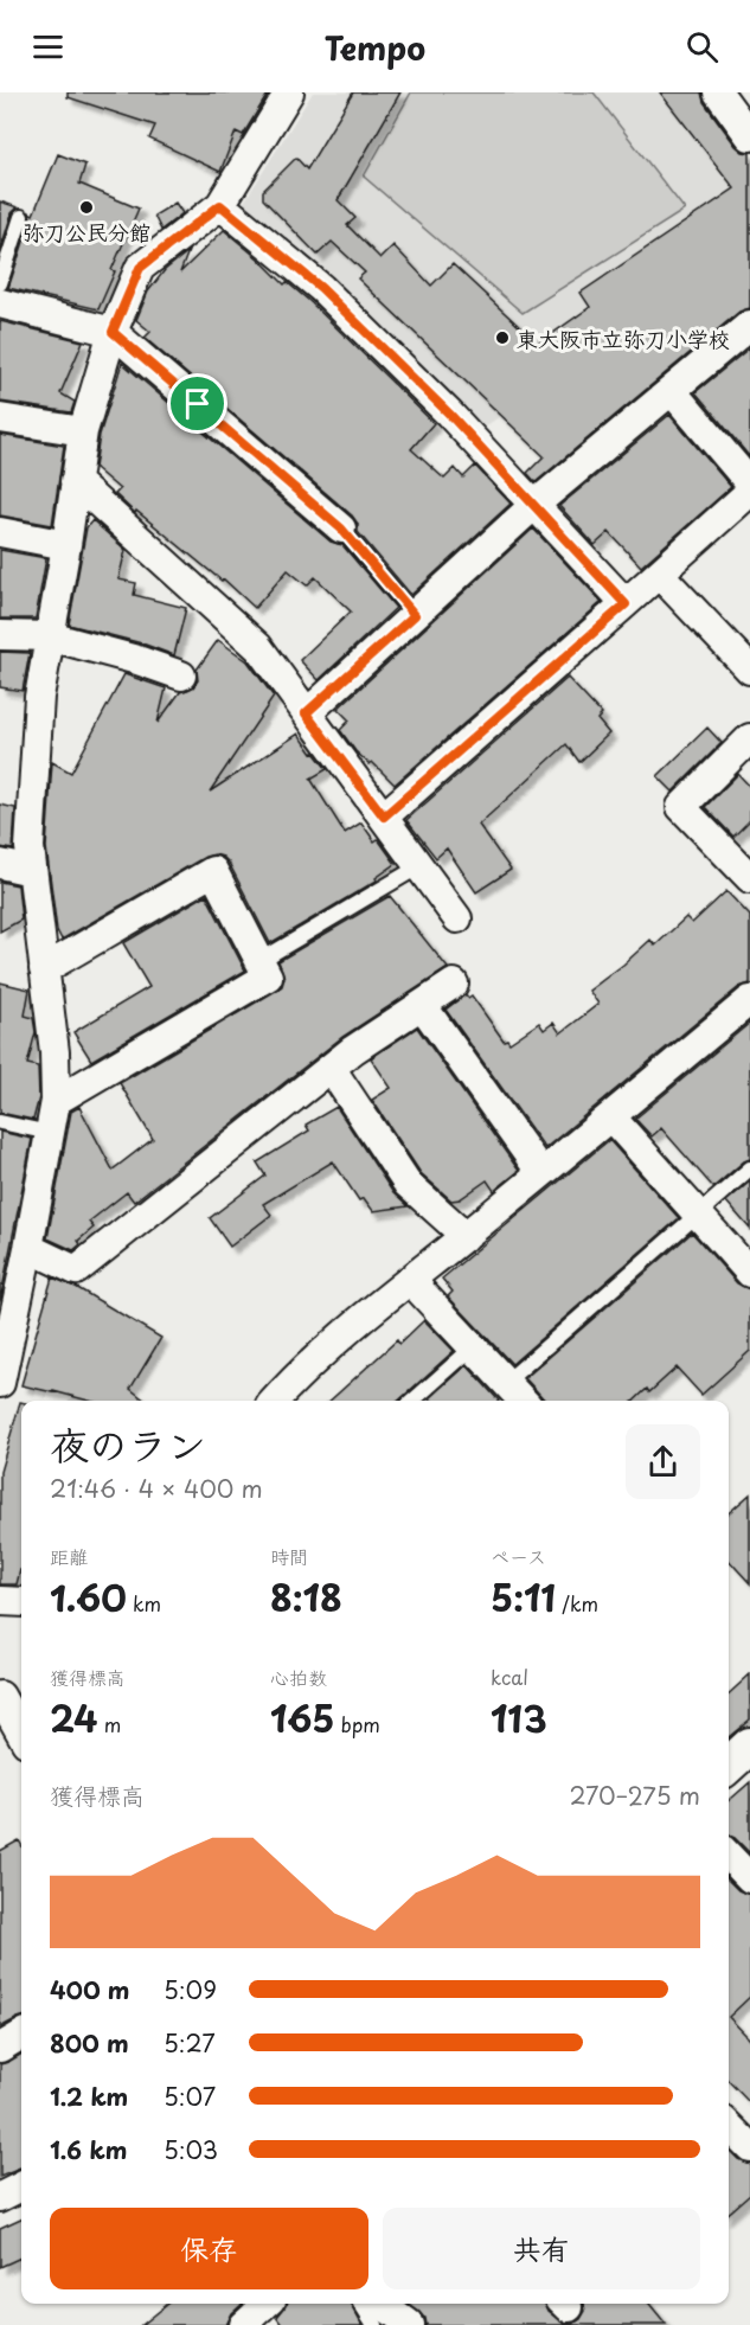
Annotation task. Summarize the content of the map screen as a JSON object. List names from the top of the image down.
{
  "places": ["弥刀公民分館", "東大阪市立弥刀小学校"],
  "page": {
    "header": "Tempo",
    "heading": ["夜のラン", "21:46 · 4 × 400 m"],
    "stats": [
      ["距離", "1.60 km"],
      ["時間", "8:18"],
      ["ペース", "5:11 /km"],
      ["獲得標高", "24 m"],
      ["心拍数", "165 bpm"],
      ["kcal", "113"]
    ],
    "chart": ["獲得標高", "270–275 m"],
    "list": [
      {
        "name": "400 m",
        "note": "5:09"
      },
      {
        "name": "800 m",
        "note": "5:27"
      },
      {
        "name": "1.2 km",
        "note": "5:07"
      },
      {
        "name": "1.6 km",
        "note": "5:03"
      }
    ],
    "buttons": ["保存", "共有"]
  }
}
